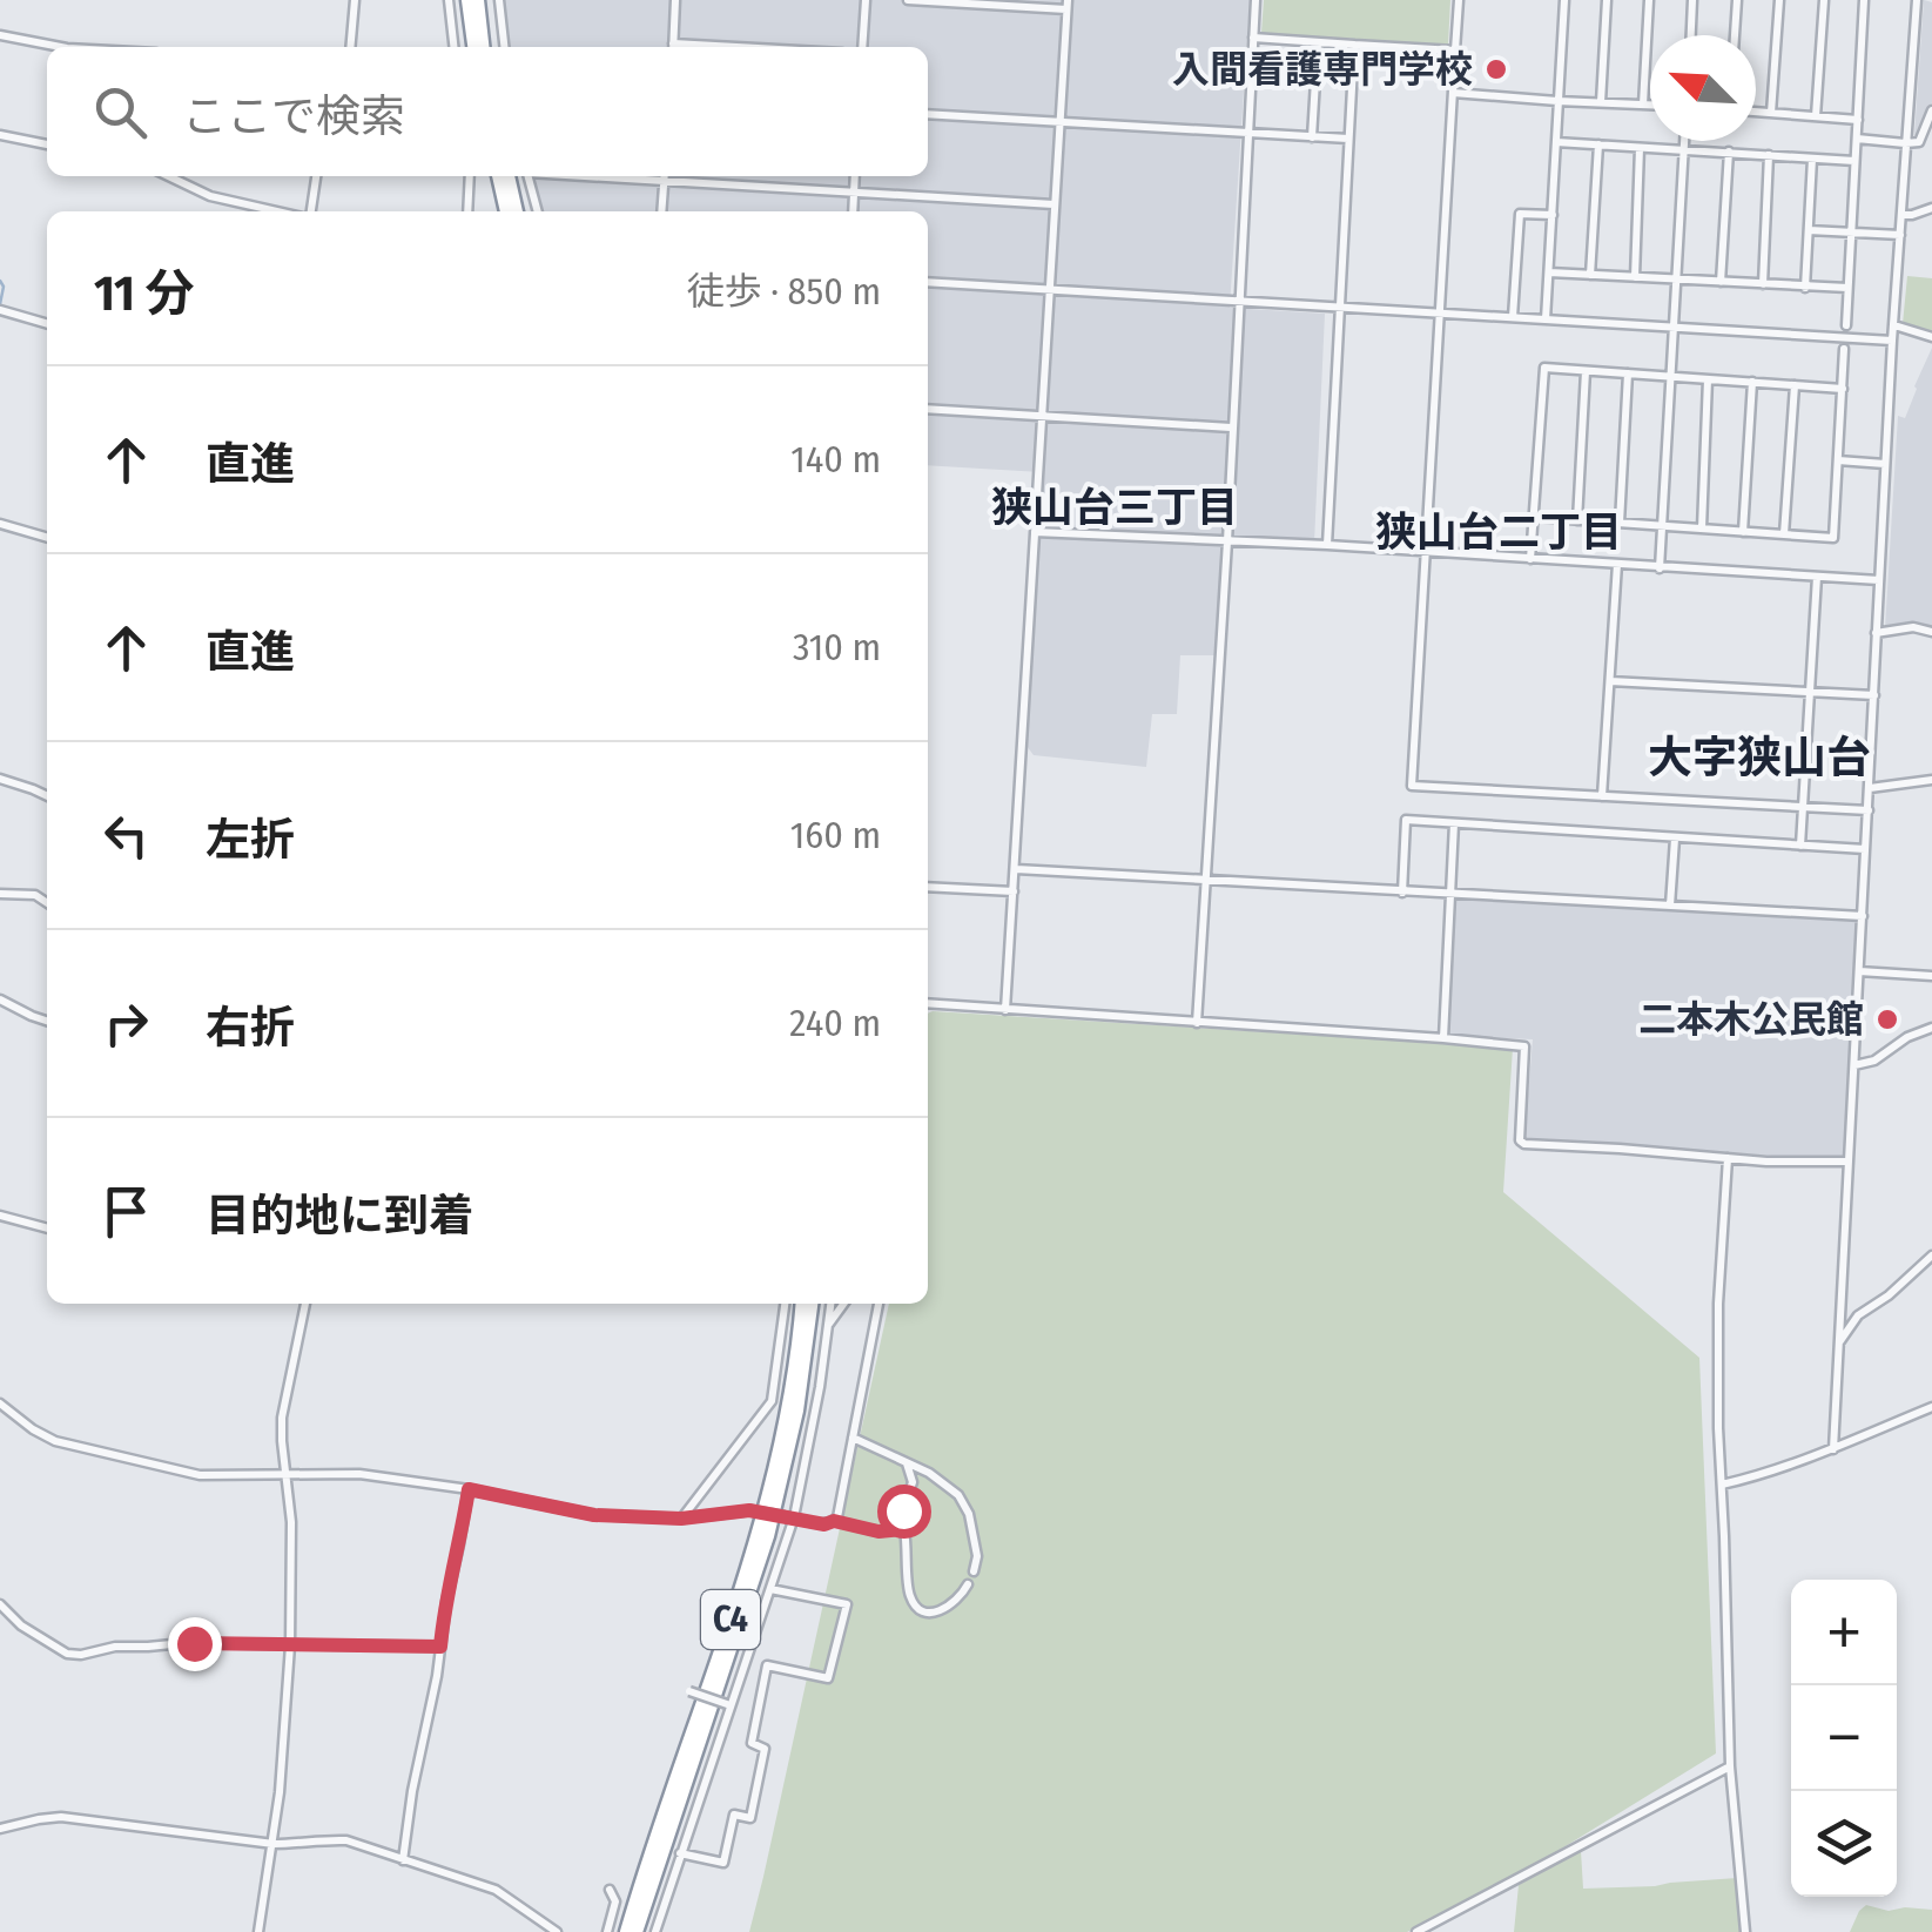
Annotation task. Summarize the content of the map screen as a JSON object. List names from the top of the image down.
{
  "streets": {
    "highway": ["C4"]
  },
  "districts": ["狭山台三丁目", "狭山台二丁目", "大字狭山台"],
  "places": ["入間看護専門学校", "二本木公民館"],
  "north": "top left",
  "page": {
    "search": "ここで検索",
    "heading": ["11 分", "徒歩 · 850 m"],
    "list": [
      ["直進", "140 m"],
      ["直進", "310 m"],
      ["左折", "160 m"],
      ["右折", "240 m"],
      "目的地に到着"
    ],
    "map_buttons": ["+", "−"]
  }
}
